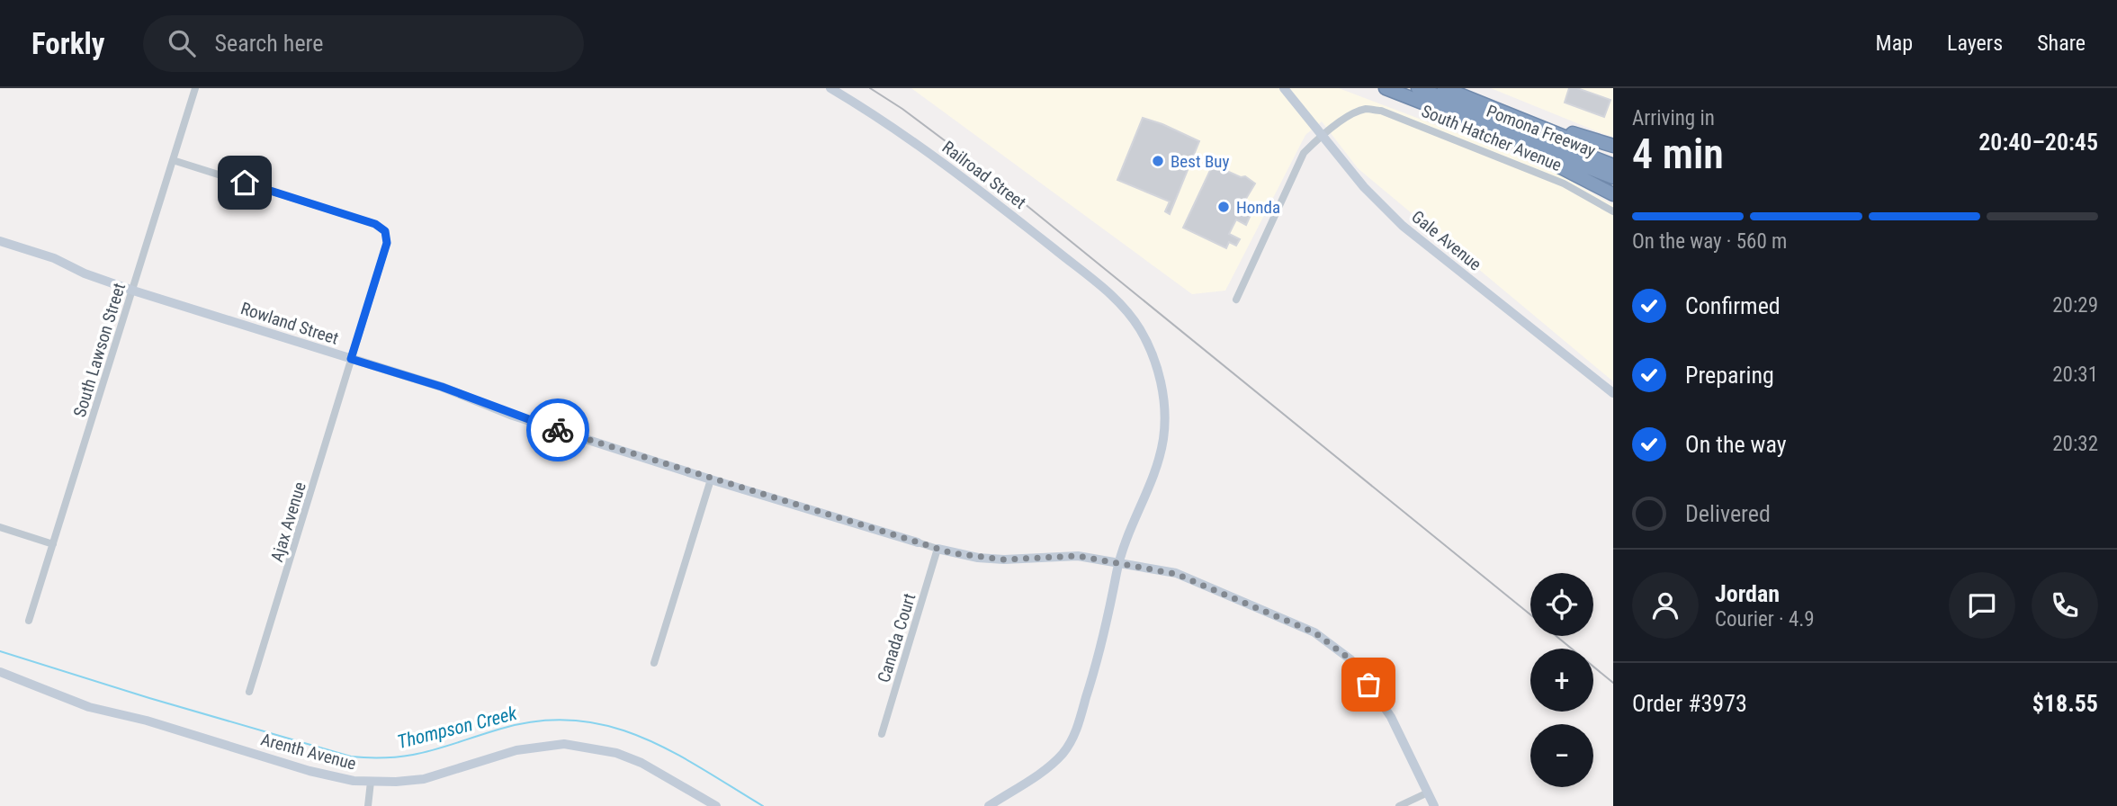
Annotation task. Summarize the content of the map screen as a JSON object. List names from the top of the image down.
{
  "streets": {
    "highway": ["Pomona Freeway"],
    "street": [
      "South Hatcher Avenue",
      "Railroad Street",
      "Gale Avenue",
      "Rowland Street",
      "South Lawson Street",
      "Ajax Avenue",
      "Canada Court",
      "Arenth Avenue"
    ]
  },
  "crossings": [
    ["South Hatcher Avenue", "Gale Avenue"],
    ["Railroad Street", "Rowland Street"],
    ["Rowland Street", "South Lawson Street"],
    ["Rowland Street", "Ajax Avenue"],
    ["Rowland Street", "Canada Court"],
    ["South Lawson Street", "Ajax Avenue"]
  ],
  "water": ["Thompson Creek"],
  "places": ["Best Buy", "Honda"],
  "page": {
    "header": "Forkly",
    "search": "Search here",
    "nav": ["Map", "Layers", "Share"],
    "heading": ["4 min", "Arriving in", "20:40–20:45"],
    "panel": [
      "Jordan",
      "Courier · 4.9",
      "Order #3973",
      "$18.55"
    ],
    "bar": "On the way · 560 m",
    "list": [
      ["Confirmed", "20:29"],
      ["Preparing", "20:31"],
      ["On the way", "20:32"],
      "Delivered"
    ],
    "map_buttons": ["+", "−"]
  }
}
